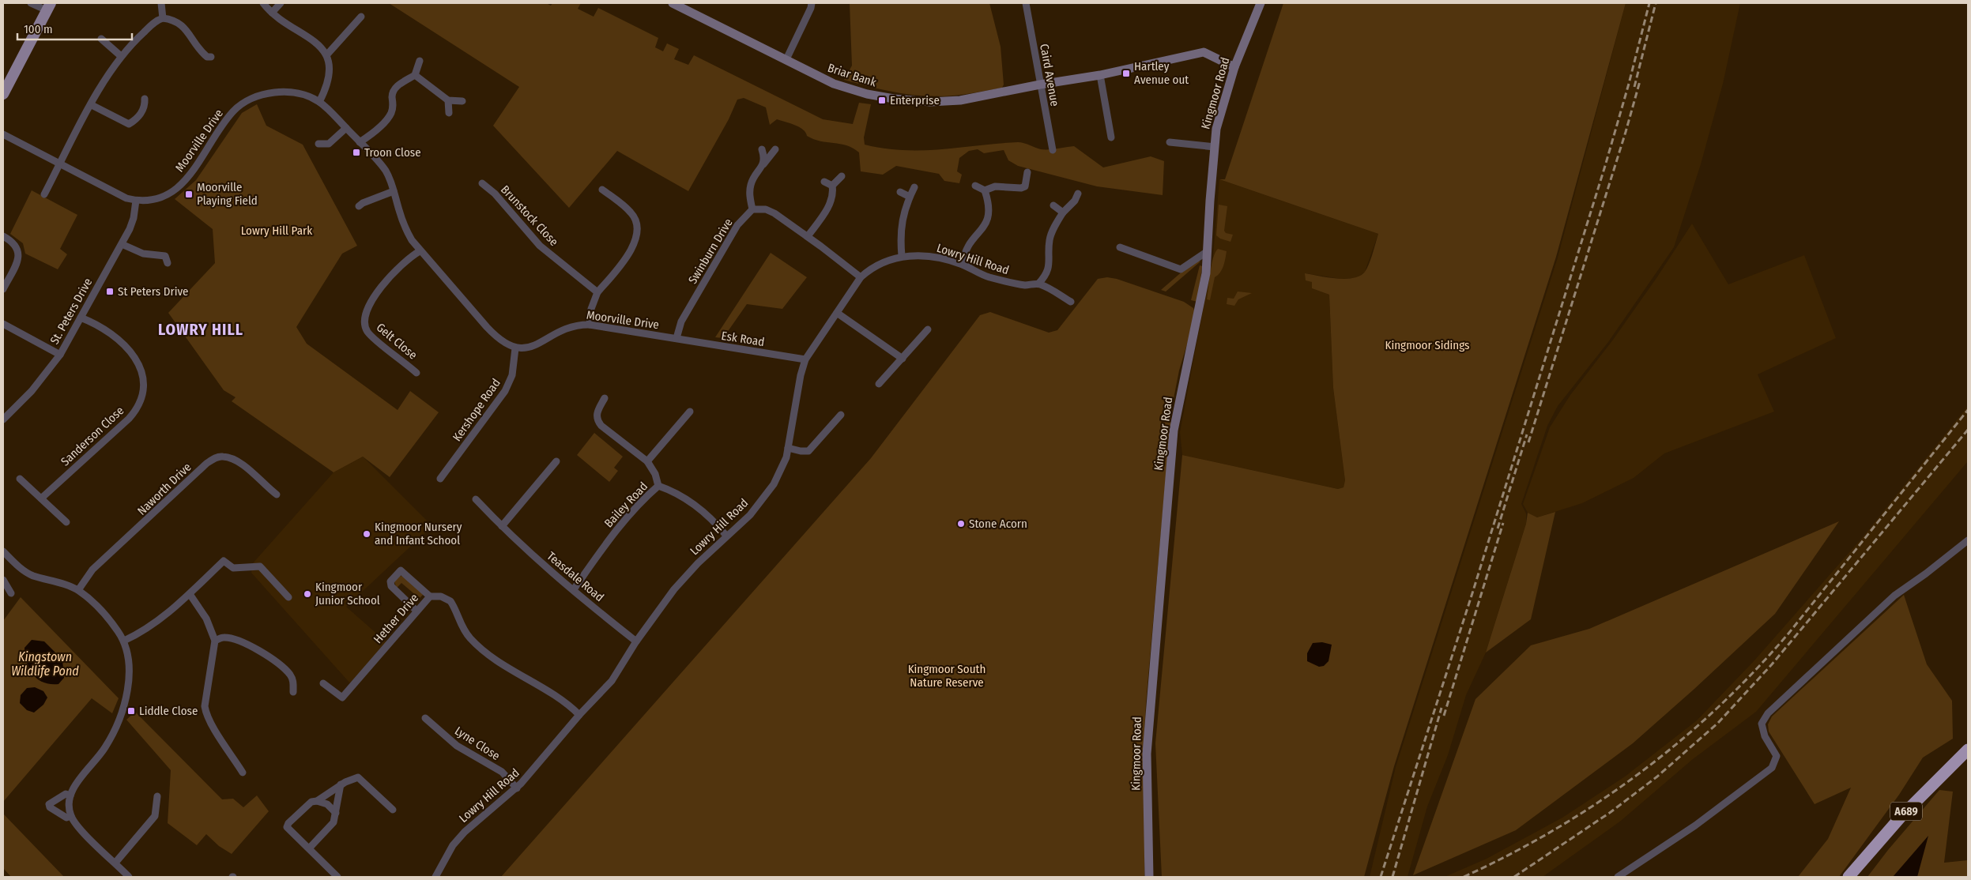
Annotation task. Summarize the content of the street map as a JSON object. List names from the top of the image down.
{
  "streets": {
    "highway": ["A689"],
    "street": [
      "Briar Bank",
      "Caird Avenue",
      "Kingmoor Road",
      "Moorville Drive",
      "Brunstock Close",
      "Swinburn Drive",
      "Lowry Hill Road",
      "St. Peters Drive",
      "Esk Road",
      "Gelt Close",
      "Kershope Road",
      "Sanderson Close",
      "Naworth Drive",
      "Bailey Road",
      "Teasdale Road",
      "Hether Drive",
      "Lyne Close"
    ]
  },
  "crossings": [
    ["Briar Bank", "Caird Avenue"],
    ["Briar Bank", "Kingmoor Road"],
    ["Moorville Drive", "Swinburn Drive"],
    ["Moorville Drive", "St. Peters Drive"],
    ["Moorville Drive", "Esk Road"],
    ["Moorville Drive", "Gelt Close"],
    ["Moorville Drive", "Kershope Road"],
    ["Swinburn Drive", "Esk Road"],
    ["Lowry Hill Road", "Esk Road"],
    ["Lowry Hill Road", "Bailey Road"],
    ["Lowry Hill Road", "Teasdale Road"],
    ["Lowry Hill Road", "Hether Drive"],
    ["Lowry Hill Road", "Lyne Close"],
    ["St. Peters Drive", "Sanderson Close"],
    ["Bailey Road", "Teasdale Road"]
  ],
  "districts": ["LOWRY HILL"],
  "water": ["Kingstown Wildlife Pond"],
  "parks": ["Lowry Hill Park", "Kingmoor Sidings", "Kingmoor South Nature Reserve"],
  "places": {
    "transit": [
      "Hartley Avenue out",
      "Enterprise",
      "Troon Close",
      "Moorville Playing Field",
      "St Peters Drive",
      "Liddle Close"
    ],
    "other": ["Stone Acorn", "Kingmoor Nursery and Infant School", "Kingmoor Junior School"]
  },
  "scale_bar": "100 m"
}
